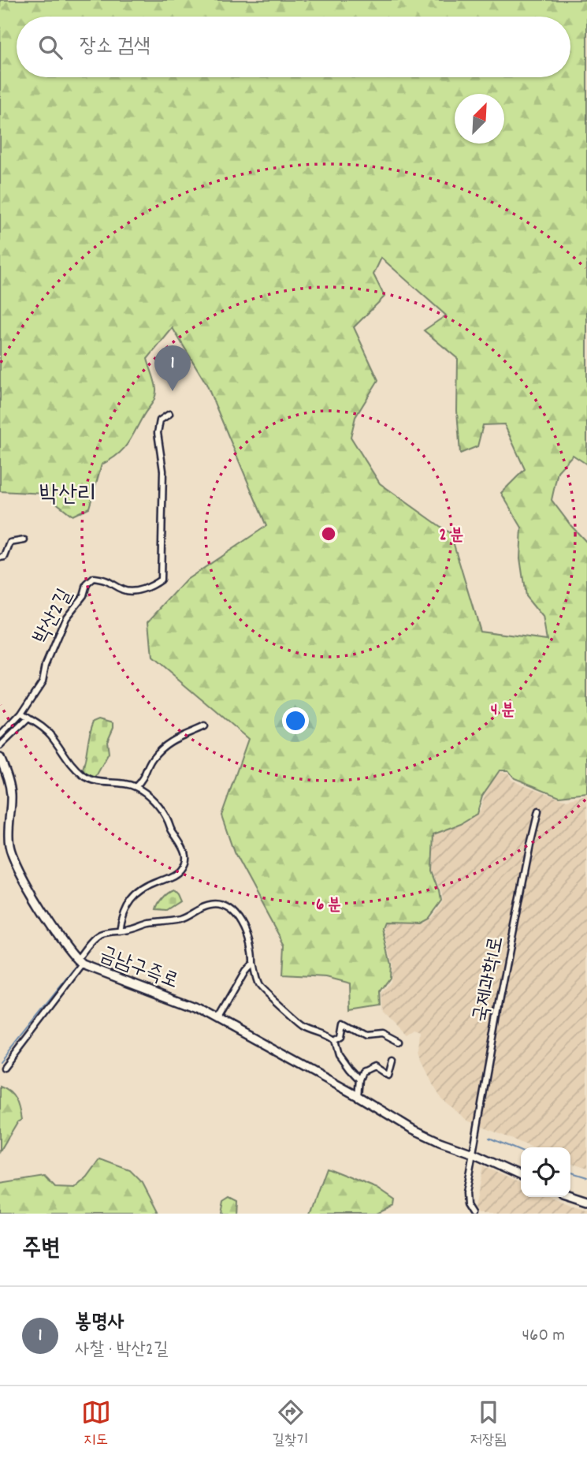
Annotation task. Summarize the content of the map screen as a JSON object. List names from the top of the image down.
{
  "streets": {
    "main road": ["금남구즉로"],
    "street": ["박산2길", "국제과학1로"]
  },
  "crossings": [
    ["금남구즉로", "국제과학1로"]
  ],
  "districts": ["박산리"],
  "north": "top right",
  "page": {
    "search": "장소 검색",
    "pins": "1",
    "heading": "주변",
    "list": [
      {
        "mark": "1",
        "name": "봉명사",
        "note": "사찰 · 박산2길",
        "value": "460 m"
      }
    ],
    "nav": ["지도", "길찾기", "저장됨"]
  },
  "rings": ["2 분", "4 분", "6 분"]
}
